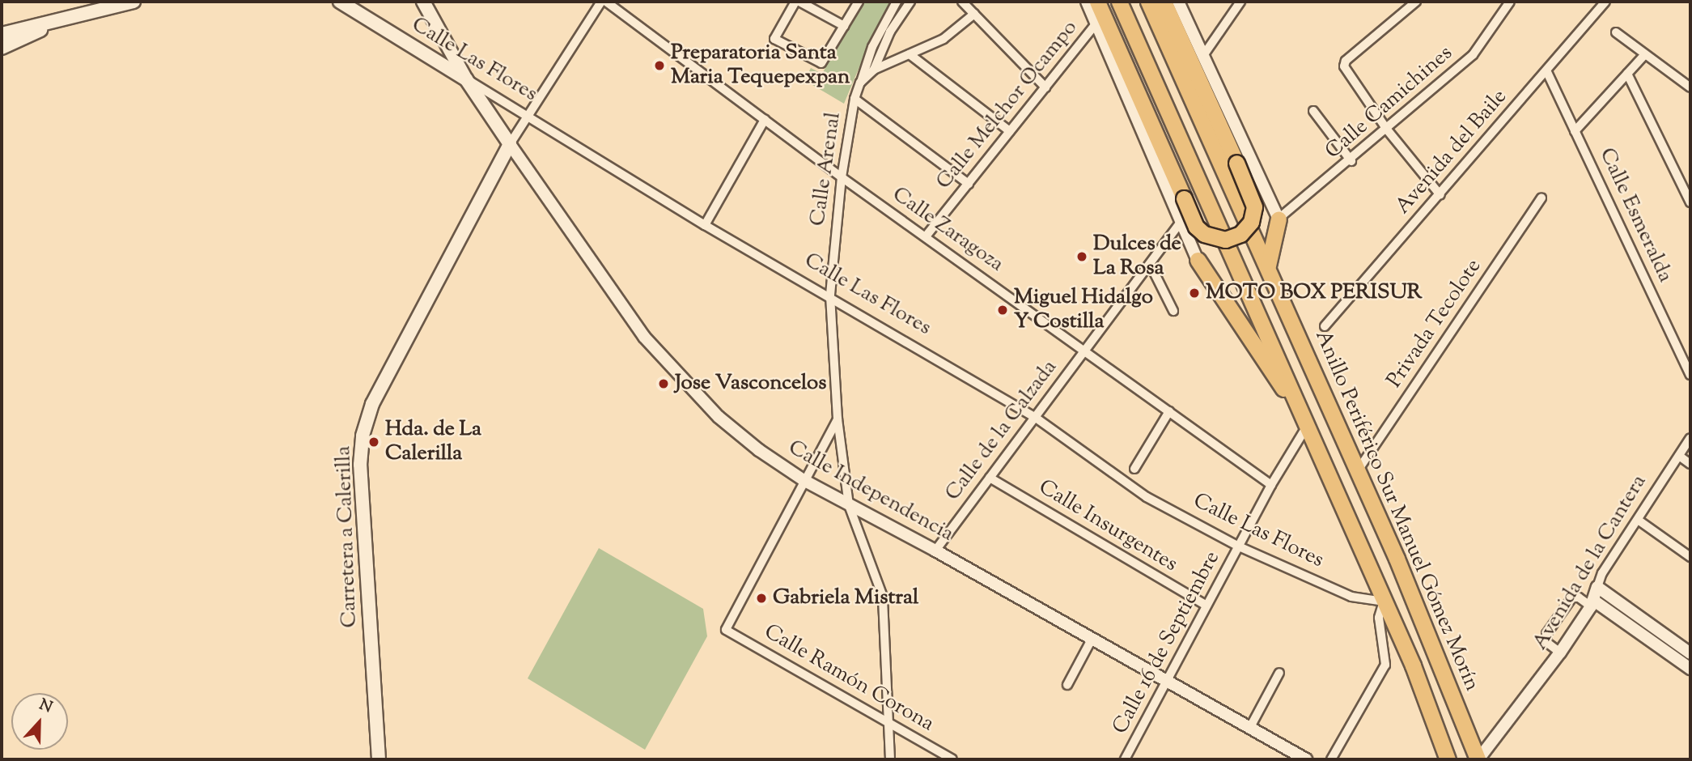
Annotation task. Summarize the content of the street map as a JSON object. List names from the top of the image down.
{
  "streets": {
    "highway": ["Anillo Periférico Sur Manuel Gómez Morín"],
    "main road": ["Calle Las Flores", "Calle Independencia", "Carretera a Calerilla"],
    "street": [
      "Calle Camichines",
      "Calle Melchor Ocampo",
      "Avenida del Baile",
      "Calle Arenal",
      "Calle Esmeralda",
      "Calle Zaragoza",
      "Privada Tecolote",
      "Calle de la Calzada",
      "Calle Insurgentes",
      "Avenida de la Cantera",
      "Calle 16 de Septiembre",
      "Calle Ramón Corona"
    ]
  },
  "crossings": [
    ["Calle Las Flores", "Calle Arenal"],
    ["Calle Las Flores", "Calle de la Calzada"],
    ["Calle Las Flores", "Calle Independencia"],
    ["Calle Las Flores", "Calle 16 de Septiembre"],
    ["Calle Melchor Ocampo", "Calle Zaragoza"],
    ["Avenida del Baile", "Calle Esmeralda"],
    ["Calle Arenal", "Calle Zaragoza"],
    ["Calle Arenal", "Calle Independencia"],
    ["Calle Arenal", "Calle Ramón Corona"],
    ["Calle Zaragoza", "Calle de la Calzada"],
    ["Calle Zaragoza", "Calle 16 de Septiembre"],
    ["Privada Tecolote", "Anillo Periférico Sur Manuel Gómez Morín"],
    ["Calle de la Calzada", "Calle Independencia"],
    ["Calle de la Calzada", "Calle Insurgentes"],
    ["Calle Independencia", "Carretera a Calerilla"],
    ["Calle Independencia", "Calle 16 de Septiembre"],
    ["Calle Independencia", "Calle Ramón Corona"],
    ["Anillo Periférico Sur Manuel Gómez Morín", "Avenida de la Cantera"],
    ["Calle Insurgentes", "Calle 16 de Septiembre"]
  ],
  "places": [
    "Preparatoria Santa Maria Tequepexpan",
    "Dulces de La Rosa",
    "MOTO BOX PERISUR",
    "Miguel Hidalgo Y Costilla",
    "Jose Vasconcelos",
    "Hda. de La Calerilla",
    "Gabriela Mistral"
  ],
  "north": "top"
}
